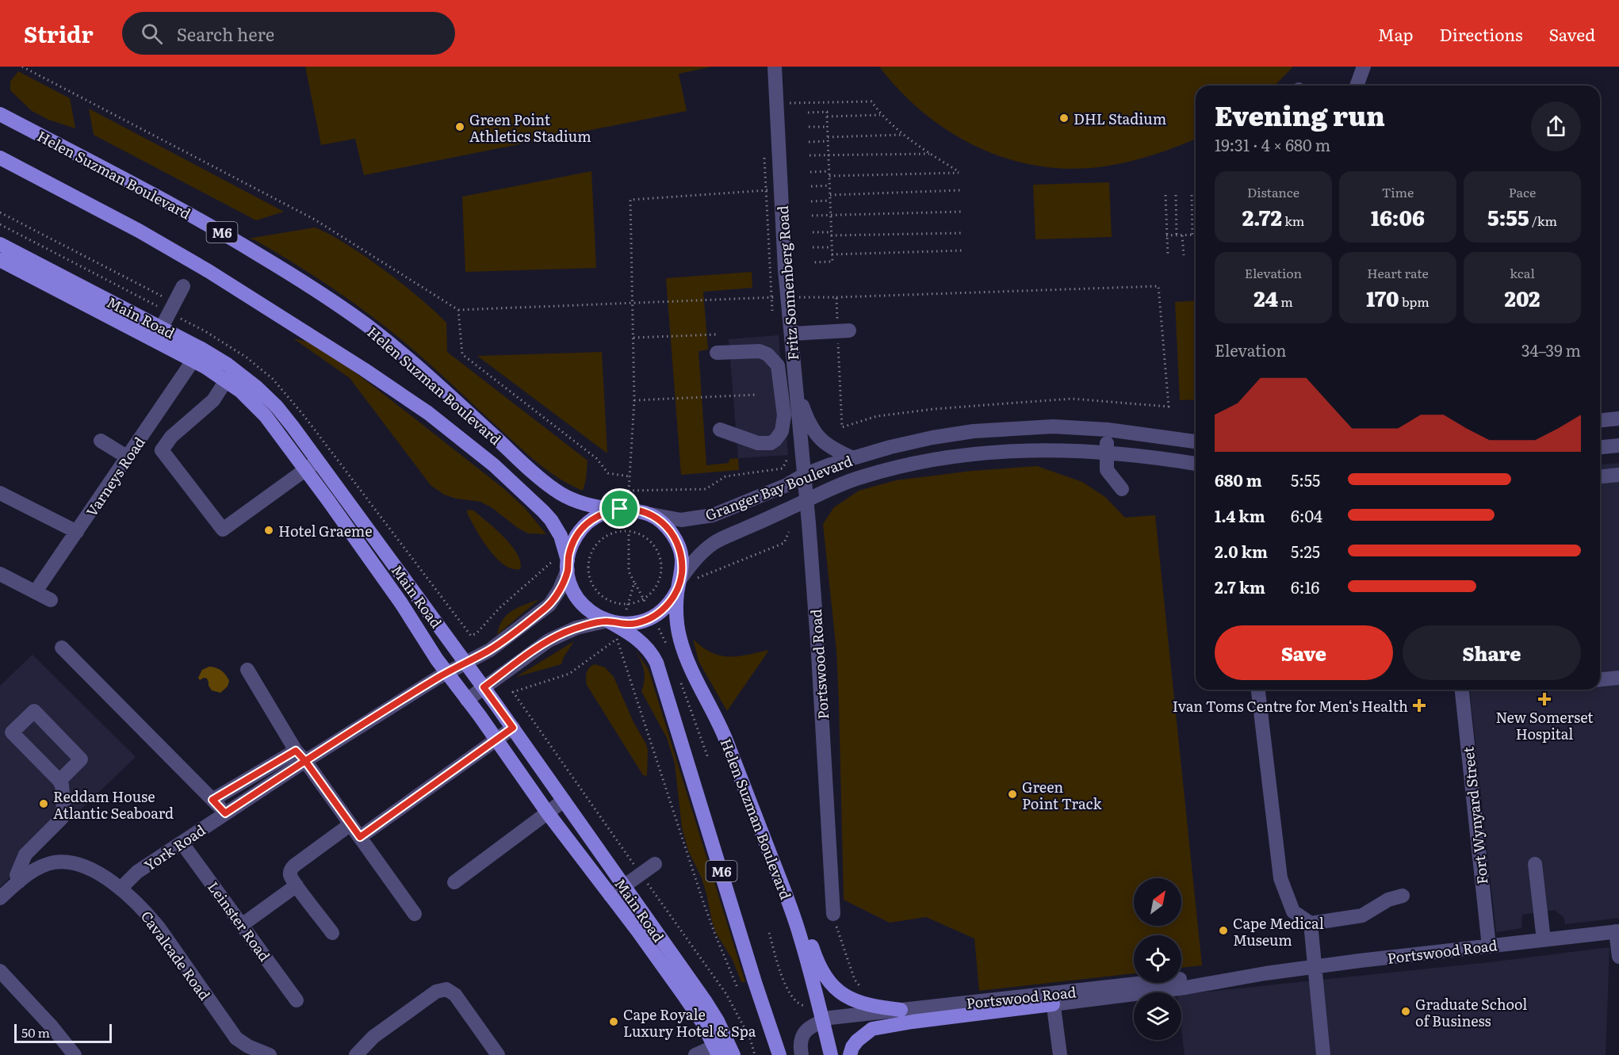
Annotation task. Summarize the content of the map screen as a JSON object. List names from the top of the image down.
{
  "streets": {
    "main road": ["Helen Suzman Boulevard", "M6", "Main Road"],
    "street": [
      "Fritz Sonnenberg Road",
      "Varneys Road",
      "Granger Bay Boulevard",
      "Portswood Road",
      "Fort Wynyard Street",
      "York Road",
      "Leinster Road",
      "Cavalcade Road"
    ]
  },
  "crossings": [
    ["Helen Suzman Boulevard", "Granger Bay Boulevard"],
    ["Helen Suzman Boulevard", "Portswood Road"],
    ["Fritz Sonnenberg Road", "Granger Bay Boulevard"],
    ["Fritz Sonnenberg Road", "Portswood Road"],
    ["Main Road", "Varneys Road"],
    ["Main Road", "York Road"],
    ["Granger Bay Boulevard", "Portswood Road"],
    ["Portswood Road", "Fort Wynyard Street"],
    ["York Road", "Leinster Road"],
    ["York Road", "Cavalcade Road"]
  ],
  "places": {
    "other": [
      "DHL Stadium",
      "Green Point Athletics Stadium",
      "Hotel Graeme",
      "Green Point Track",
      "Reddam House Atlantic Seaboard",
      "Cape Medical Museum",
      "Graduate School of Business",
      "Cape Royale Luxury Hotel & Spa"
    ],
    "health": ["New Somerset Hospital", "Ivan Toms Centre for Men‘s Health"]
  },
  "scale_bar": "50 m",
  "north": "top right",
  "page": {
    "header": "Stridr",
    "search": "Search here",
    "nav": ["Map", "Directions", "Saved"],
    "heading": ["Evening run", "19:31 · 4 × 680 m"],
    "stats": [
      ["Distance", "2.72 km"],
      ["Time", "16:06"],
      ["Pace", "5:55 /km"],
      ["Elevation", "24 m"],
      ["Heart rate", "170 bpm"],
      ["kcal", "202"]
    ],
    "chart": ["Elevation", "34–39 m"],
    "list": [
      {
        "name": "680 m",
        "note": "5:55"
      },
      {
        "name": "1.4 km",
        "note": "6:04"
      },
      {
        "name": "2.0 km",
        "note": "5:25"
      },
      {
        "name": "2.7 km",
        "note": "6:16"
      }
    ],
    "buttons": ["Save", "Share"],
    "scale": "50 m"
  }
}
